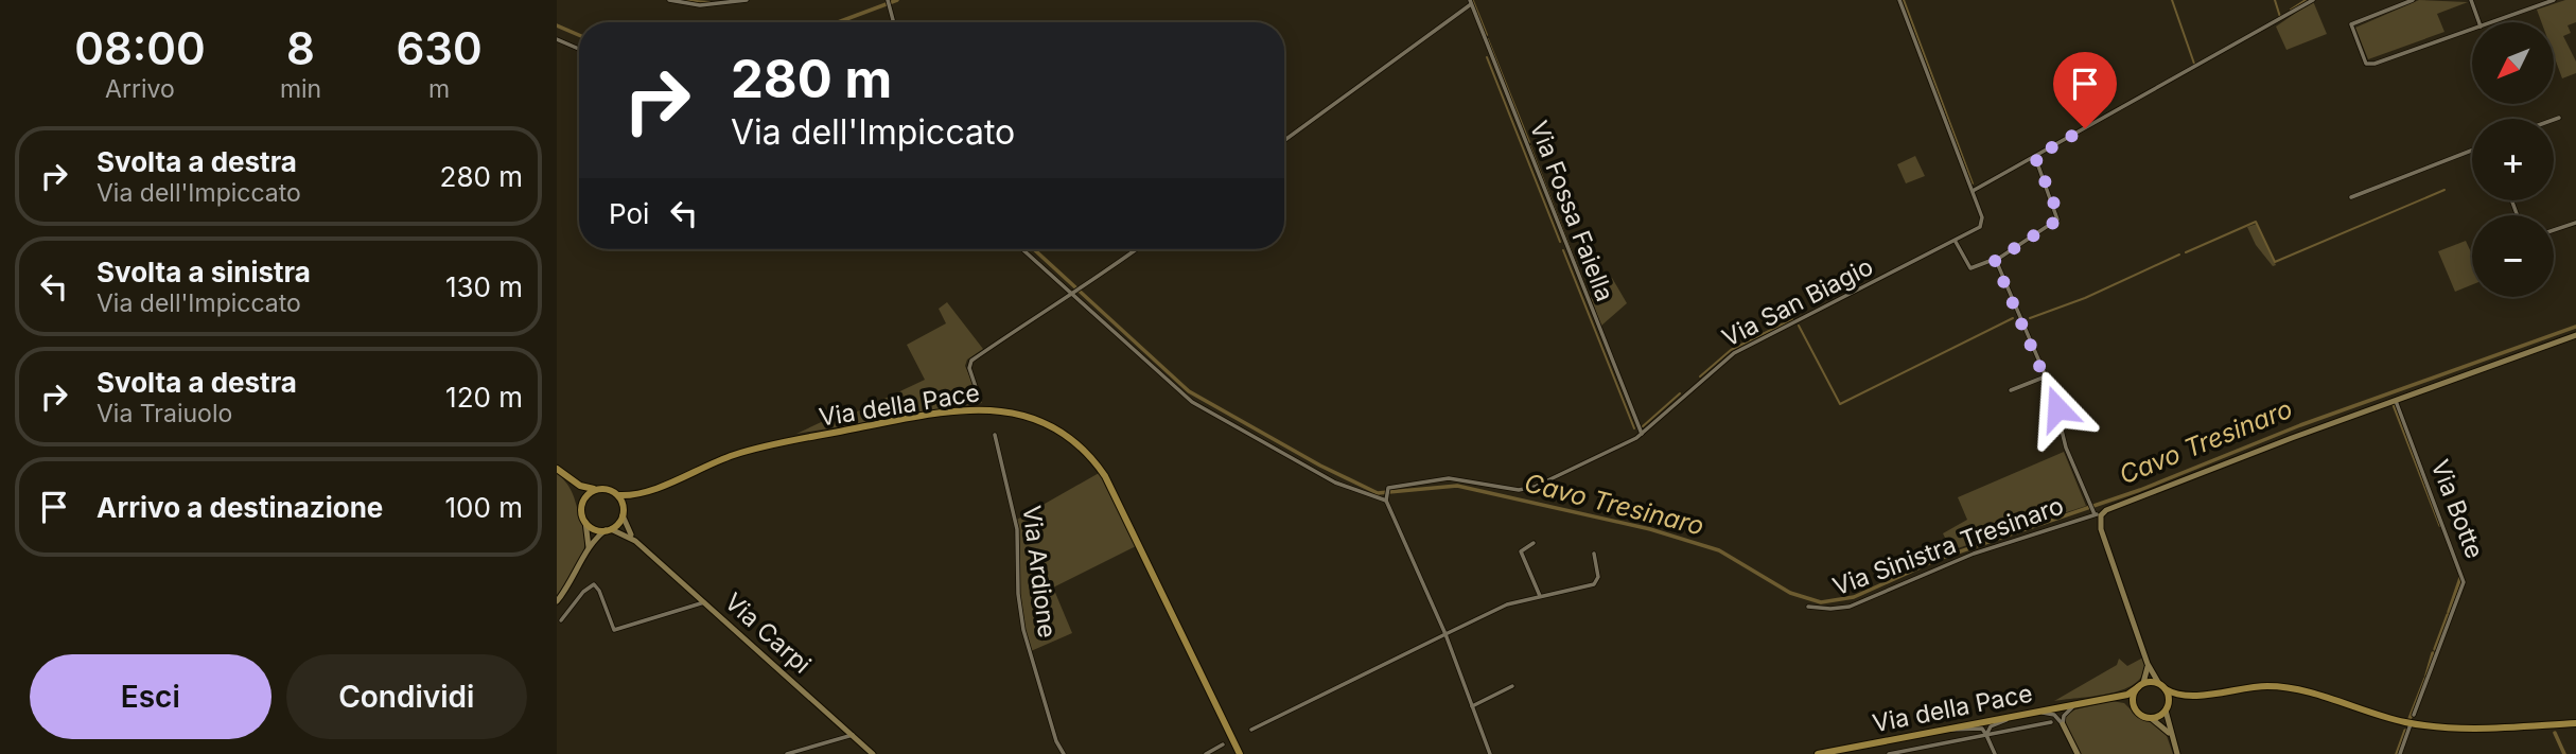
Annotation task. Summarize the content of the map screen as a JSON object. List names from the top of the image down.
{
  "streets": {
    "main road": ["Via della Pace", "Via Carpi"],
    "street": [
      "Via Fossa Faiella",
      "Via San Biagio",
      "Via Botte",
      "Via Sinistra Tresinaro",
      "Via Ardione"
    ]
  },
  "crossings": [
    ["Via Fossa Faiella", "Via San Biagio"],
    ["Via della Pace", "Via Carpi"]
  ],
  "water": ["Cavo Tresinaro"],
  "north": "bottom left",
  "page": {
    "eta": [
      "08:00",
      "Arrivo",
      "8",
      "min",
      "630",
      "m"
    ],
    "map_buttons": ["+", "−"],
    "turn": ["280 m", "Via dell'Impiccato"],
    "list": [
      {
        "name": "Svolta a destra",
        "note": "Via dell'Impiccato",
        "value": "280 m"
      },
      {
        "name": "Svolta a sinistra",
        "note": "Via dell'Impiccato",
        "value": "130 m"
      },
      {
        "name": "Svolta a destra",
        "note": "Via Traiuolo",
        "value": "120 m"
      },
      {
        "name": "Arrivo a destinazione",
        "value": "100 m"
      }
    ],
    "then": "Poi",
    "buttons": ["Esci", "Condividi"]
  }
}
